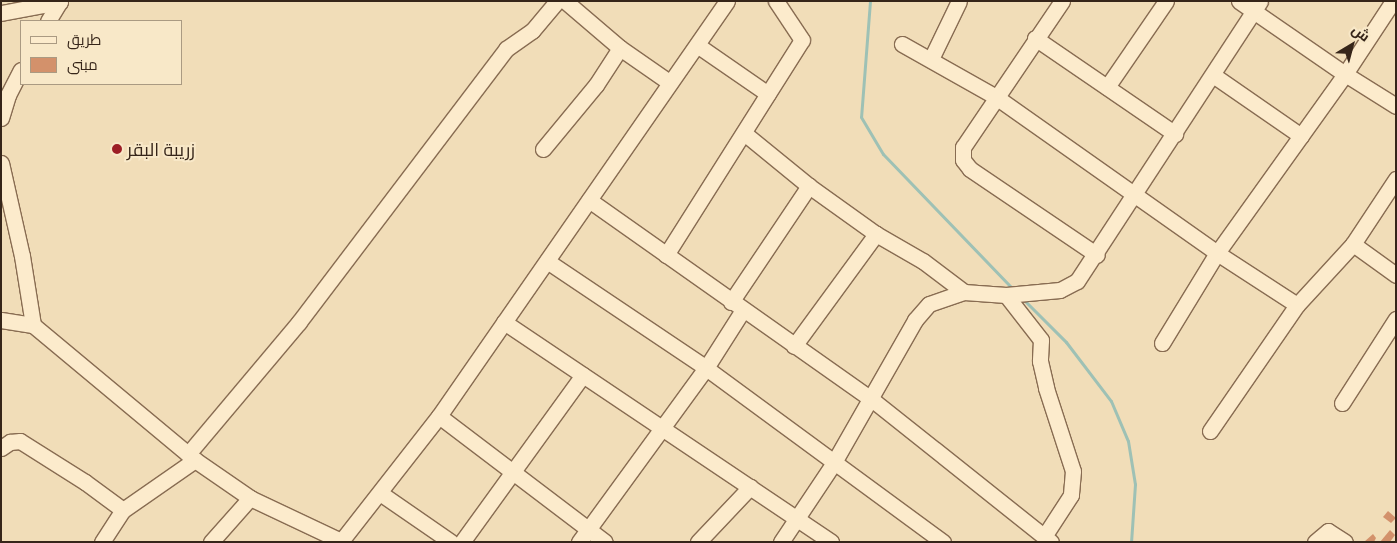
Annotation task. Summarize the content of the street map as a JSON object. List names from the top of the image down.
{
  "places": ["زريبة البقر"],
  "legend": ["طريق", "مبنى"],
  "north": "top right"
}
